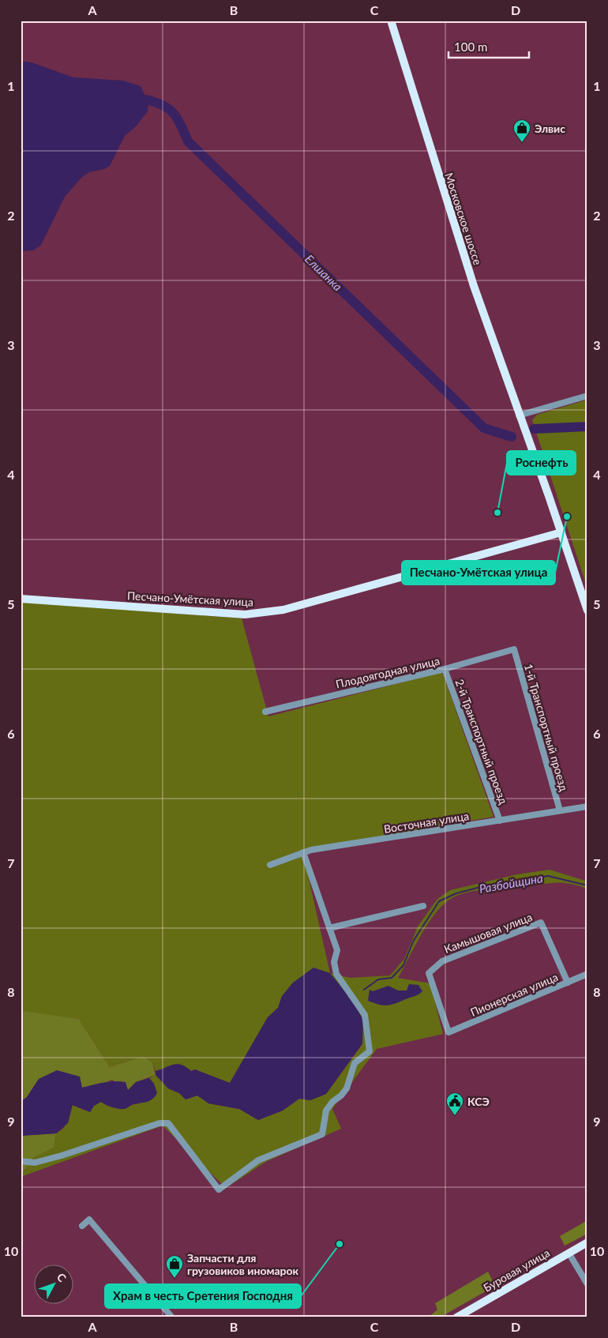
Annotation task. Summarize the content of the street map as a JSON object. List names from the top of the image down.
{
  "streets": {
    "main road": ["Московское шоссе", "Песчано-Умётская улица", "Буровая улица"],
    "street": [
      "Плодоягодная улица",
      "1-й Транспортный проезд",
      "2-й Транспортный проезд",
      "Восточная улица",
      "Камышовая улица",
      "Пионерская улица"
    ]
  },
  "crossings": [
    ["Московское шоссе", "Песчано-Умётская улица"],
    ["Плодоягодная улица", "1-й Транспортный проезд"],
    ["Плодоягодная улица", "2-й Транспортный проезд"],
    ["1-й Транспортный проезд", "Восточная улица"],
    ["2-й Транспортный проезд", "Восточная улица"],
    ["Камышовая улица", "Пионерская улица"]
  ],
  "water": ["Елшанка", "Разбойщина"],
  "places": {
    "shop": ["Элвис", "Запчасти для грузовиков иномарок"],
    "other": ["Роснефть", "Песчано-Умётская улица", "Храм в честь Сретения Господня"],
    "public building": ["КСЭ"]
  },
  "scale_bar": "100 m",
  "north": "top right",
  "grid": {
    "columns": [
      "A",
      "B",
      "C",
      "D"
    ],
    "rows": [
      "1",
      "2",
      "3",
      "4",
      "5",
      "6",
      "7",
      "8",
      "9",
      "10"
    ]
  }
}
